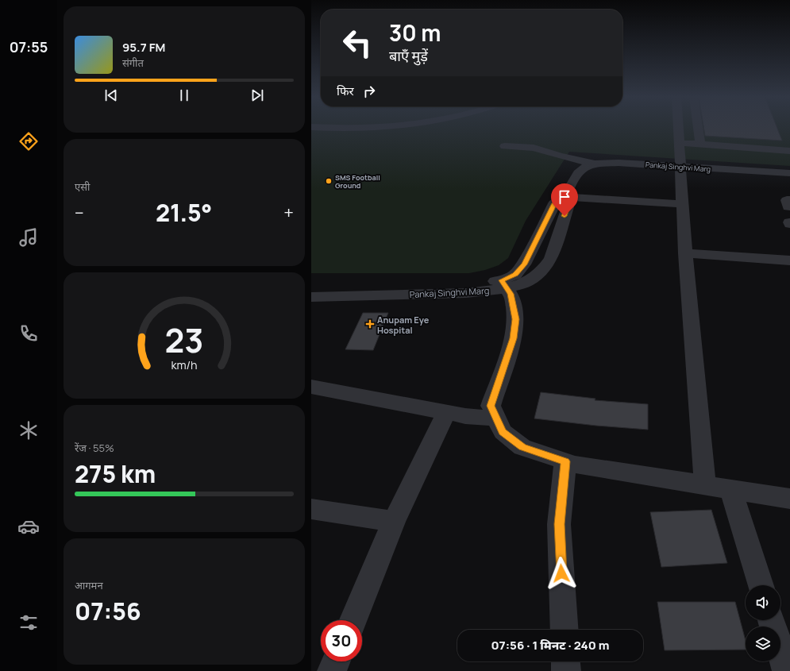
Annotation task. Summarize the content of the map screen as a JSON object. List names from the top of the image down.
{
  "streets": {
    "street": ["Pankaj Singhvi Marg"]
  },
  "places": {
    "other": ["SMS Football Ground"],
    "health": ["Anupam Eye Hospital"]
  },
  "page": {
    "tabs": "07:55",
    "turn": ["30 m", "बाएँ मुड़ें"],
    "song": ["95.7 FM", "संगीत"],
    "then": "फिर",
    "tile": [
      "एसी",
      ["रेंज · 55%", "275 km"],
      ["आगमन", "07:56"]
    ],
    "heat": ["−", "21.5°", "+"],
    "limit": "30",
    "trip": "07:56 · 1 मिनट · 240 m",
    "gauge": ["23", "km/h"]
  }
}
